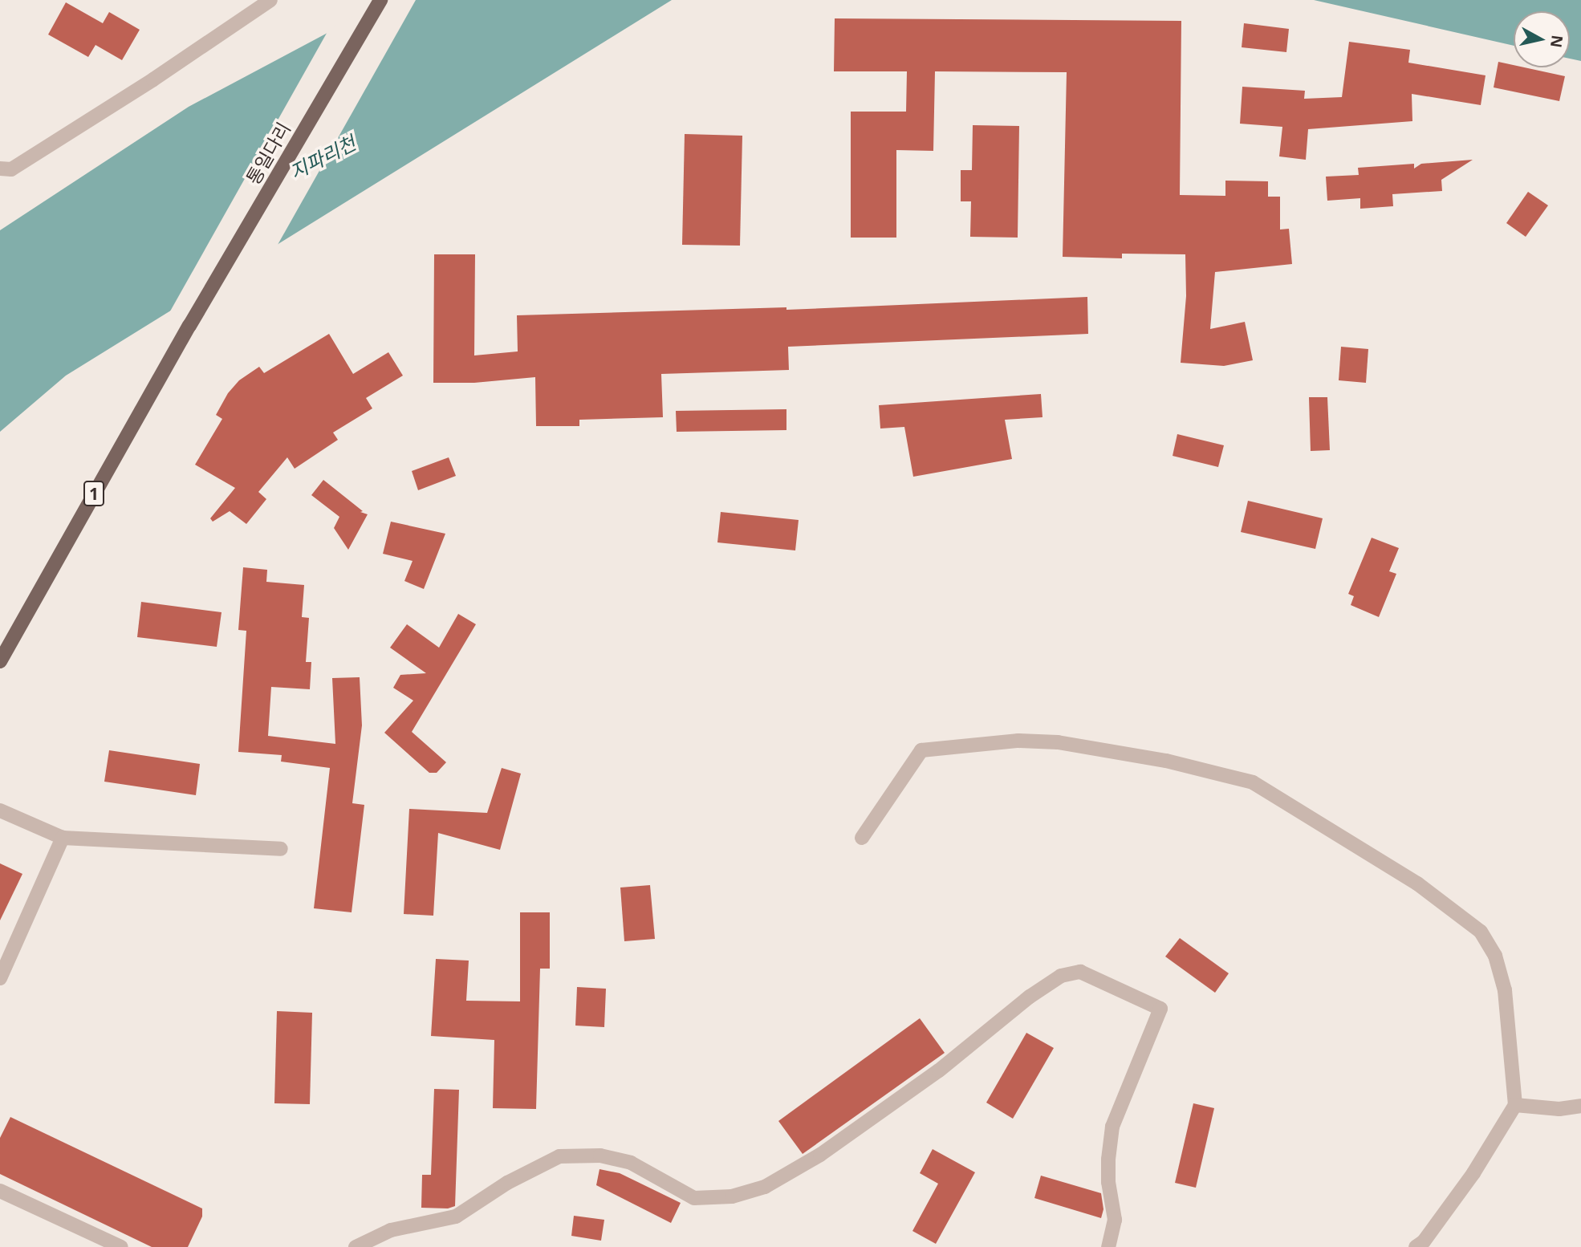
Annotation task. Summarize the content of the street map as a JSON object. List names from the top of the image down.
{
  "streets": {
    "main road": ["통일다리", "1"]
  },
  "water": ["지파리천"],
  "north": "right"
}
